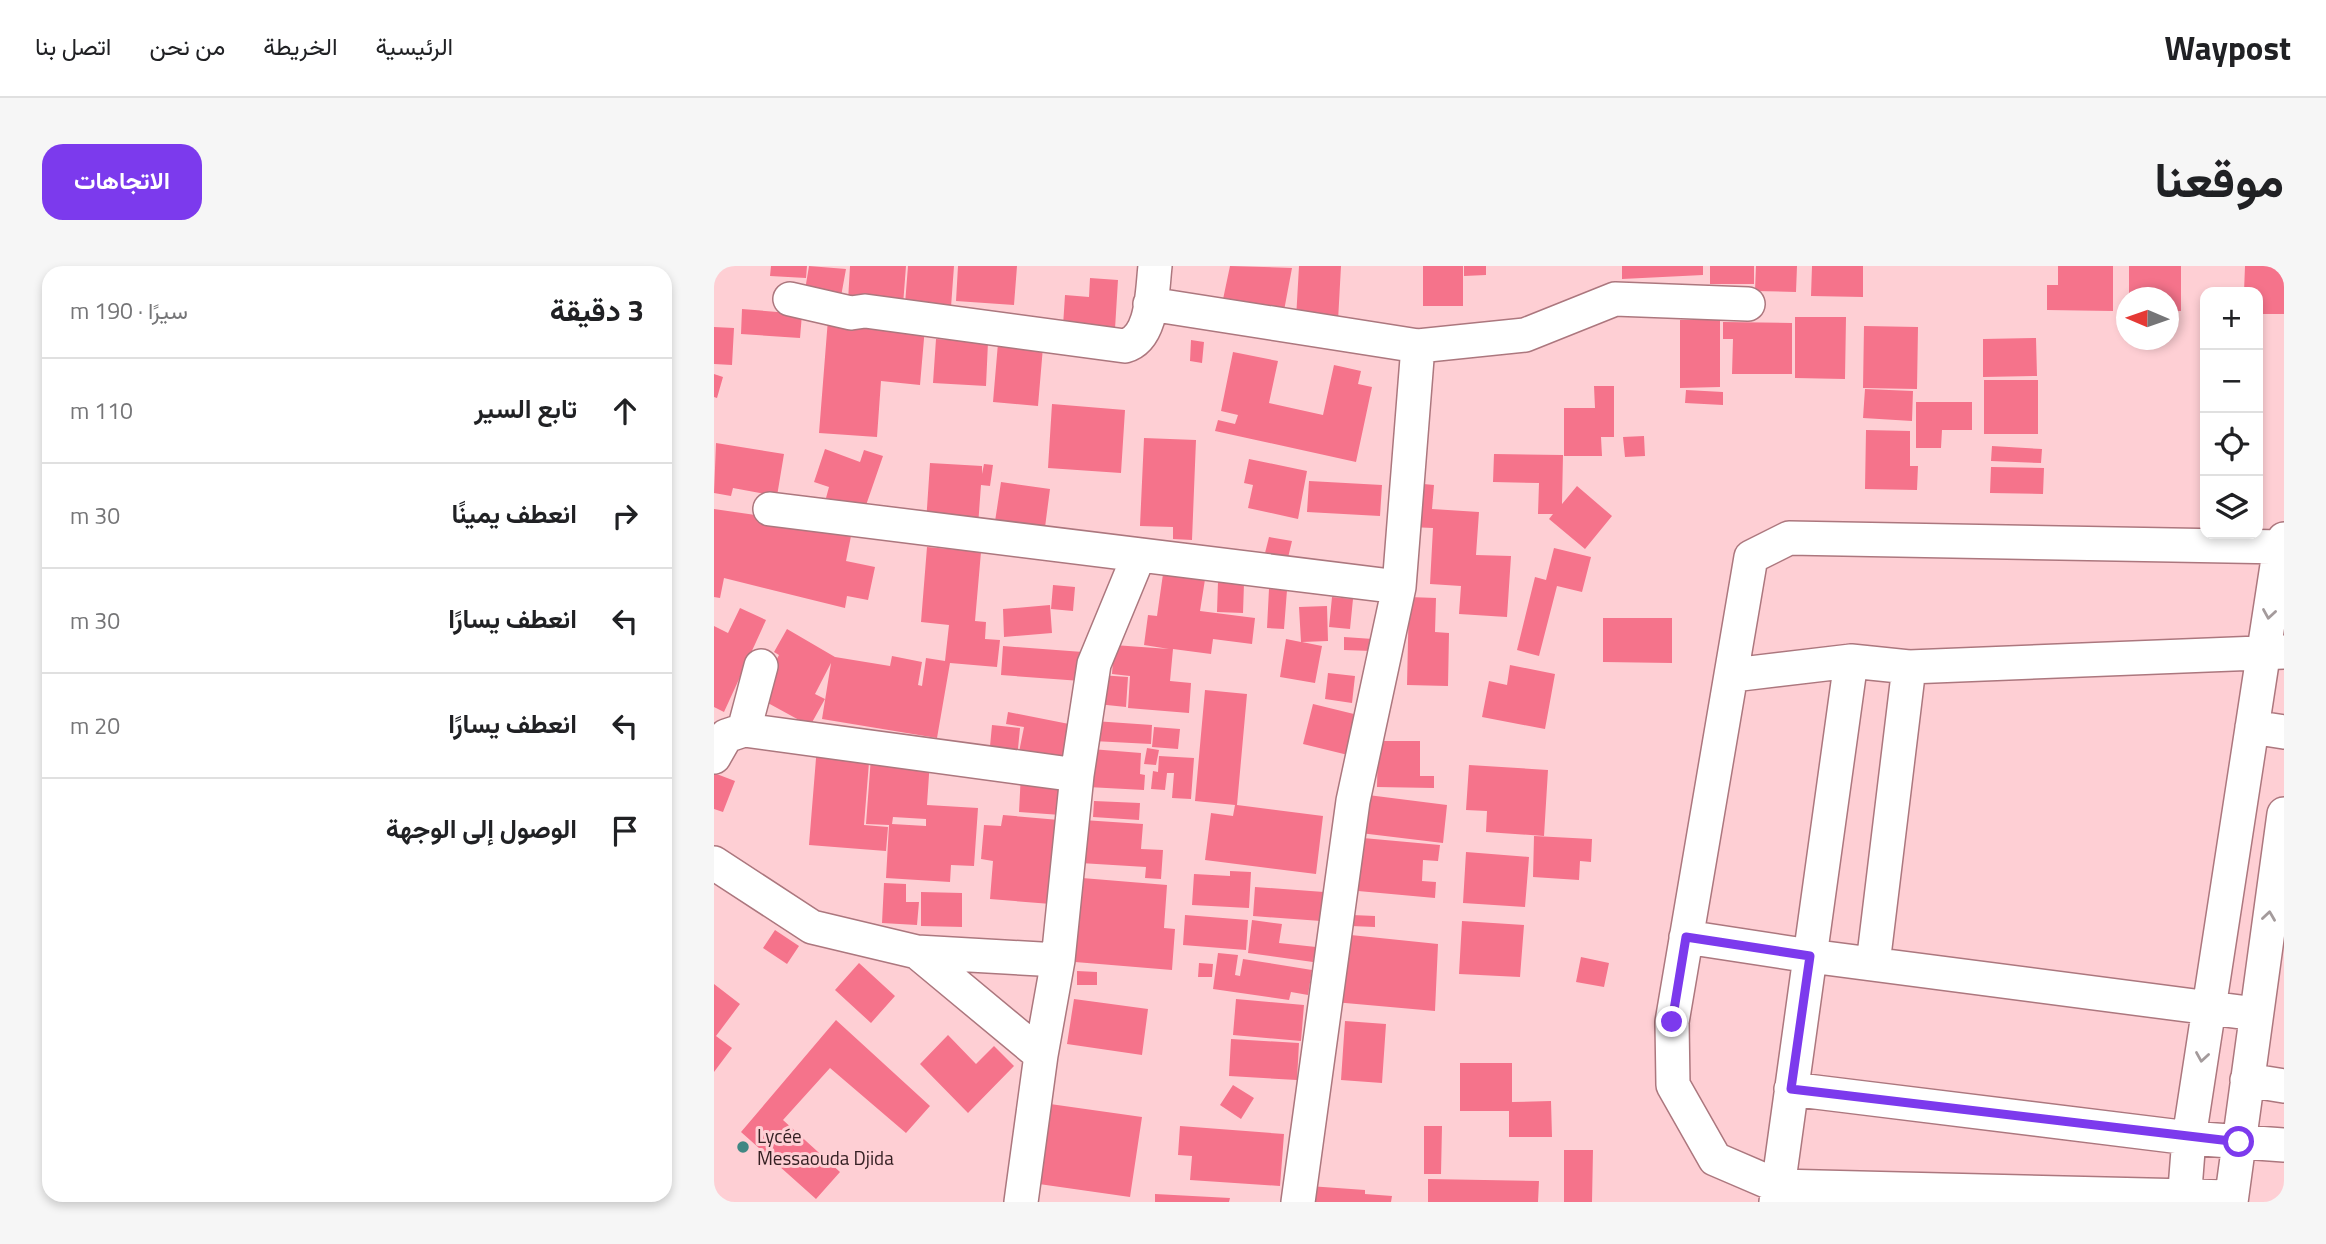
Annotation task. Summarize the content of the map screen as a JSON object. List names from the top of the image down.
{
  "places": ["Lycée Messaouda Djida"],
  "north": "left",
  "page": {
    "header": "Waypost",
    "nav": [
      "الرئيسية",
      "الخريطة",
      "من نحن",
      "اتصل بنا"
    ],
    "title": "موقعنا",
    "buttons": "الاتجاهات",
    "heading": ["3 دقيقة", "سيرًا · 190 m"],
    "map_buttons": ["+", "−"],
    "list": [
      ["تابع السير", "110 m"],
      ["انعطف يمينًا", "30 m"],
      ["انعطف يسارًا", "30 m"],
      ["انعطف يسارًا", "20 m"],
      "الوصول إلى الوجهة"
    ]
  }
}
